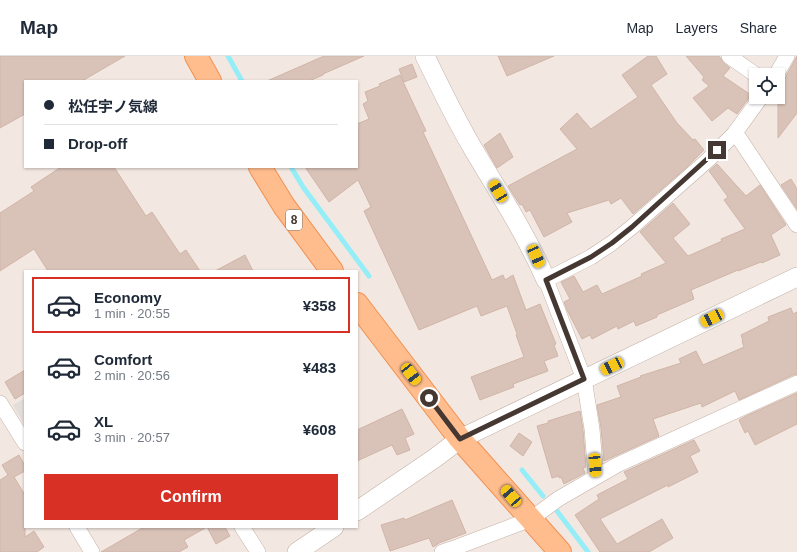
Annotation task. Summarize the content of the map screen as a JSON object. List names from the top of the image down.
{
  "streets": {
    "main road": ["8"]
  },
  "page": {
    "header": "Map",
    "nav": ["Map", "Layers", "Share"],
    "banner": ["松任宇ノ気線", "Drop-off"],
    "list": [
      {
        "name": "Economy",
        "note": "1 min · 20:55",
        "value": "¥358"
      },
      {
        "name": "Comfort",
        "note": "2 min · 20:56",
        "value": "¥483"
      },
      {
        "name": "XL",
        "note": "3 min · 20:57",
        "value": "¥608"
      }
    ],
    "buttons": "Confirm"
  }
}
